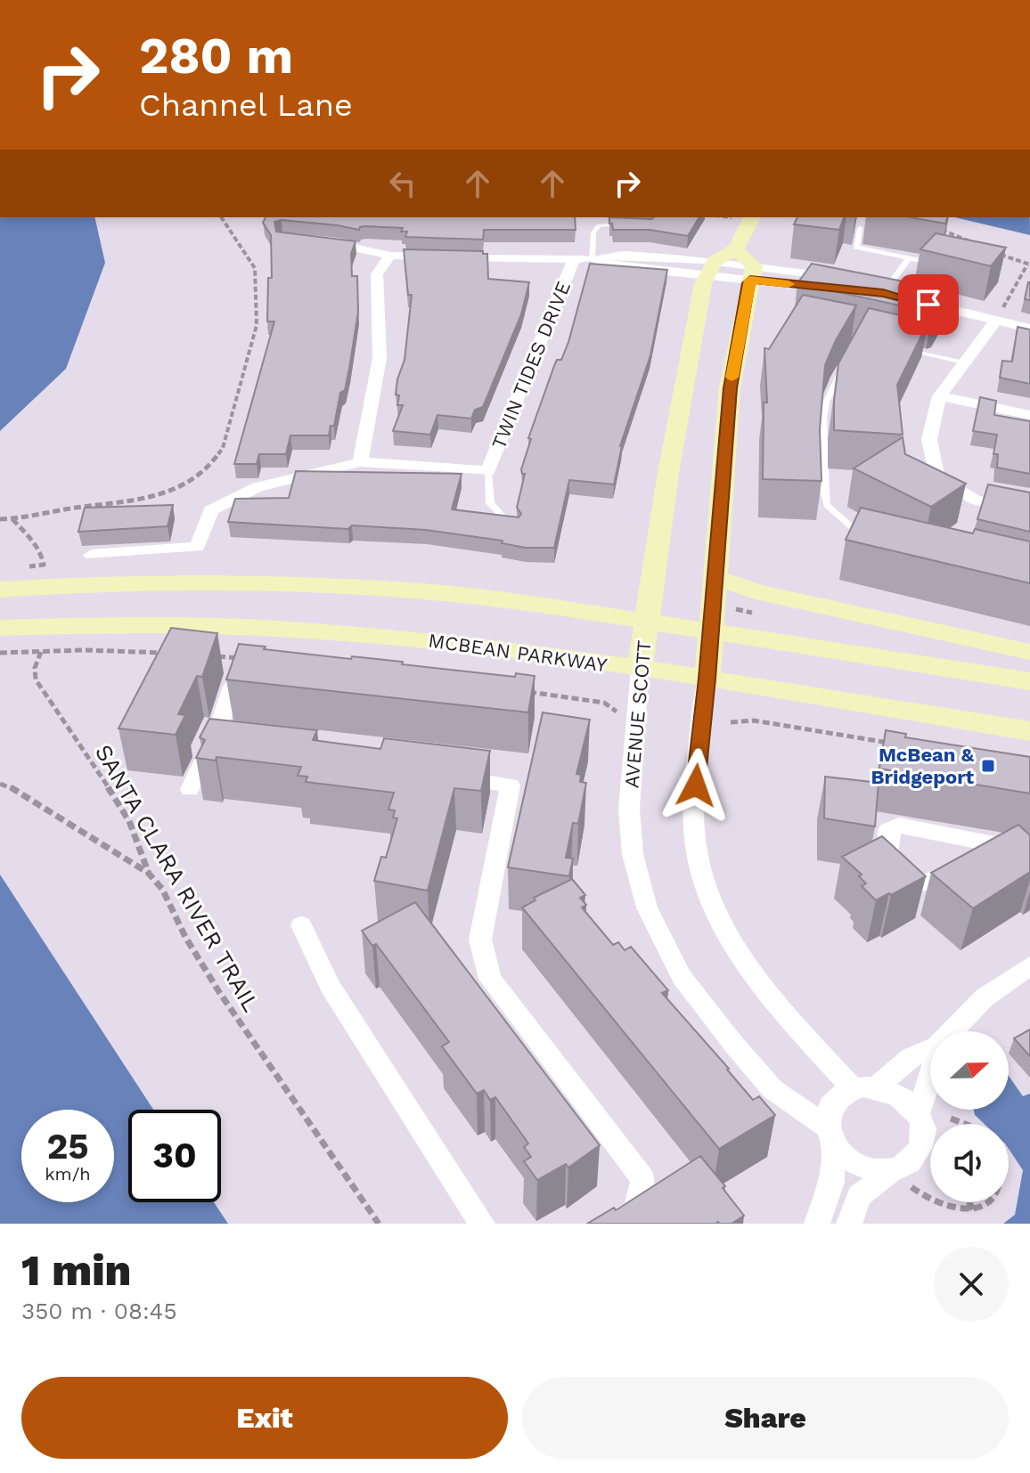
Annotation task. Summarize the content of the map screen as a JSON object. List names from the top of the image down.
{
  "streets": {
    "main road": ["MCBEAN PARKWAY", "AVENUE SCOTT"],
    "street": ["TWIN TIDES DRIVE"],
    "path": ["SANTA CLARA RIVER TRAIL"]
  },
  "crossings": [
    ["MCBEAN PARKWAY", "AVENUE SCOTT"]
  ],
  "places": {
    "transit": ["McBean & Bridgeport"]
  },
  "north": "right",
  "page": {
    "turn": ["280 m", "Channel Lane"],
    "speed": "25 km/h",
    "limit": "30",
    "heading": ["1 min", "350 m · 08:45"],
    "buttons": ["Exit", "Share"]
  }
}
